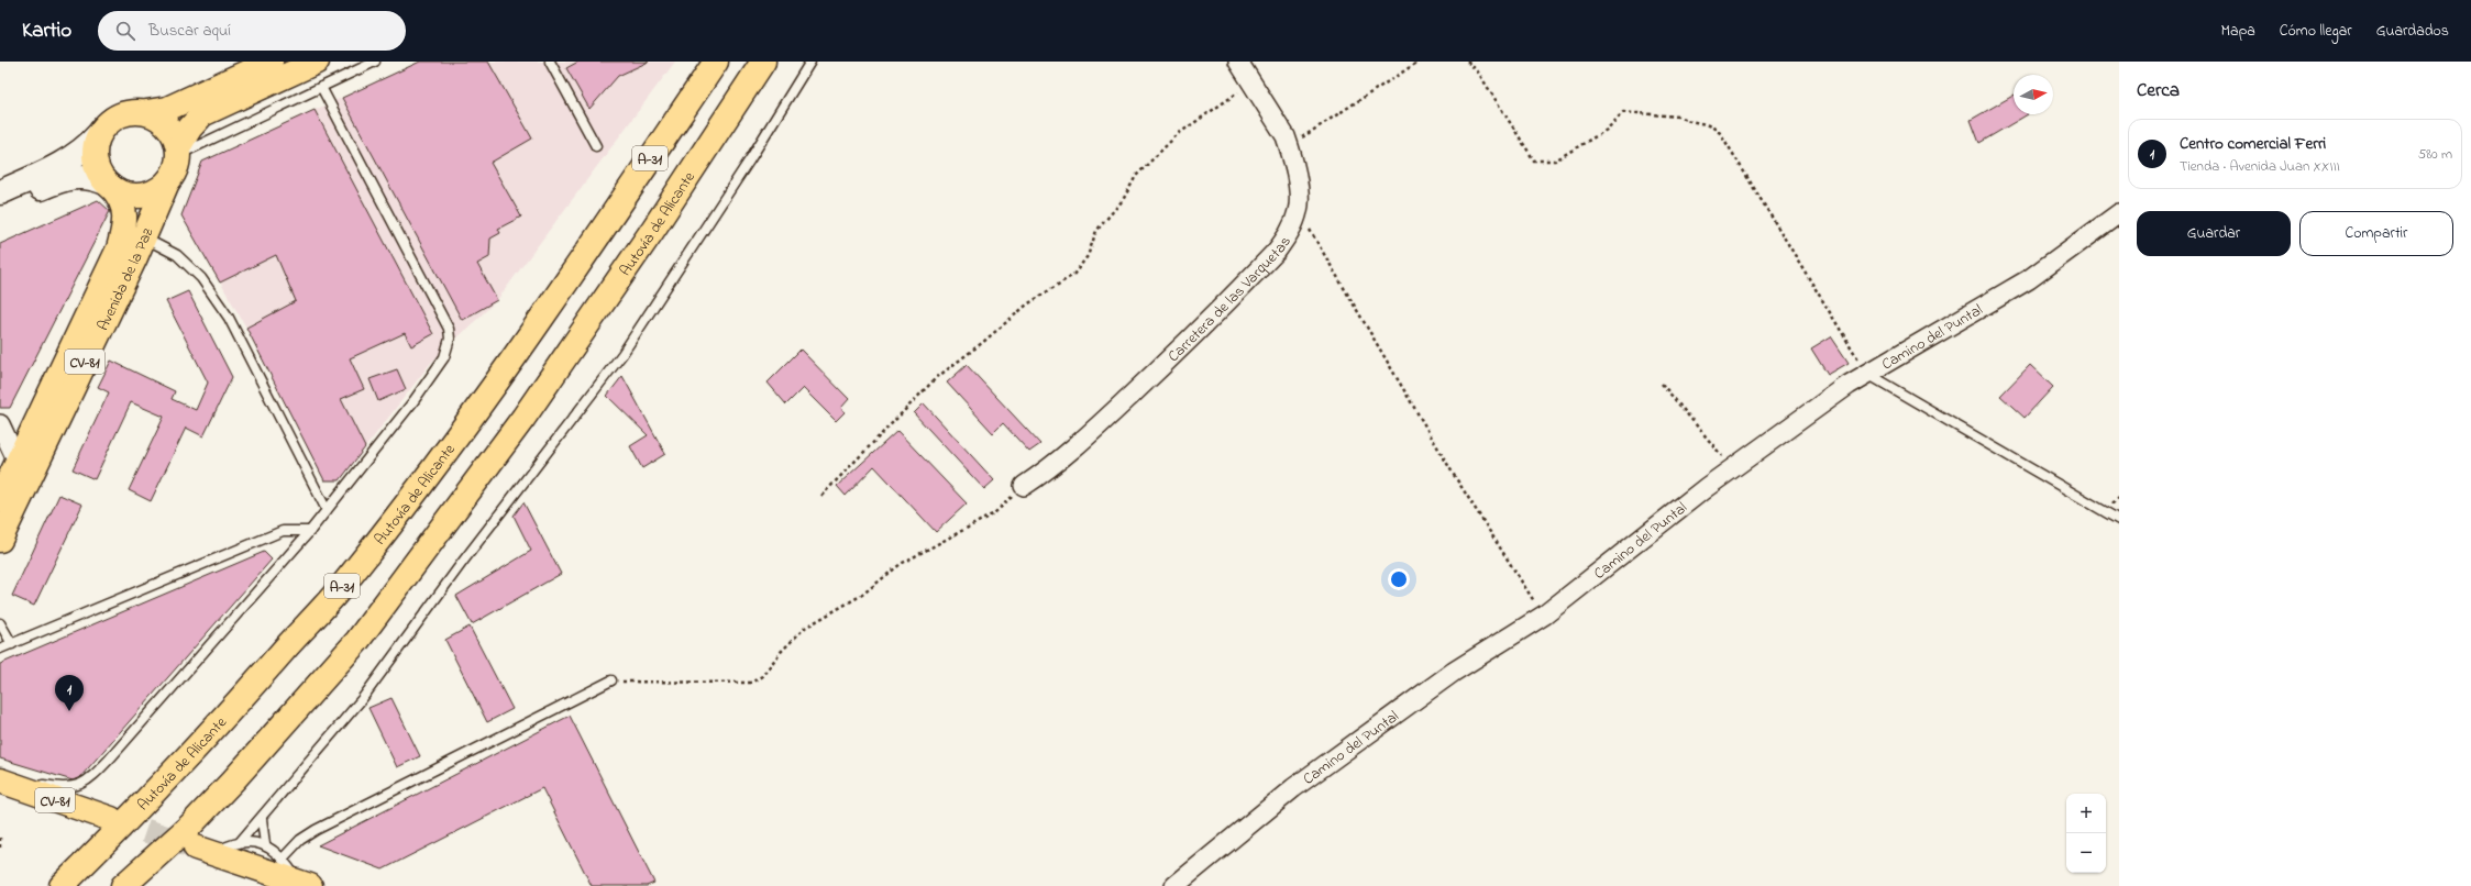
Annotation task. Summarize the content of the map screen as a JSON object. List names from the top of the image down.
{
  "streets": {
    "main road": [
      "A-31",
      "Autovía de Alicante",
      "Avenida de la Paz",
      "CV-81"
    ],
    "street": ["Carretera de las Varquetas", "Camino del Puntal"]
  },
  "crossings": [
    ["Avenida de la Paz", "CV-81"]
  ],
  "north": "right",
  "page": {
    "header": "Kartio",
    "search": "Buscar aquí",
    "nav": ["Mapa", "Cómo llegar", "Guardados"],
    "heading": "Cerca",
    "list": [
      {
        "mark": "1",
        "name": "Centro comercial Ferri",
        "note": "Tienda · Avenida Juan XXIII",
        "value": "580 m"
      }
    ],
    "buttons": ["Guardar", "Compartir"],
    "pins": "1",
    "map_buttons": ["+", "−"]
  }
}
